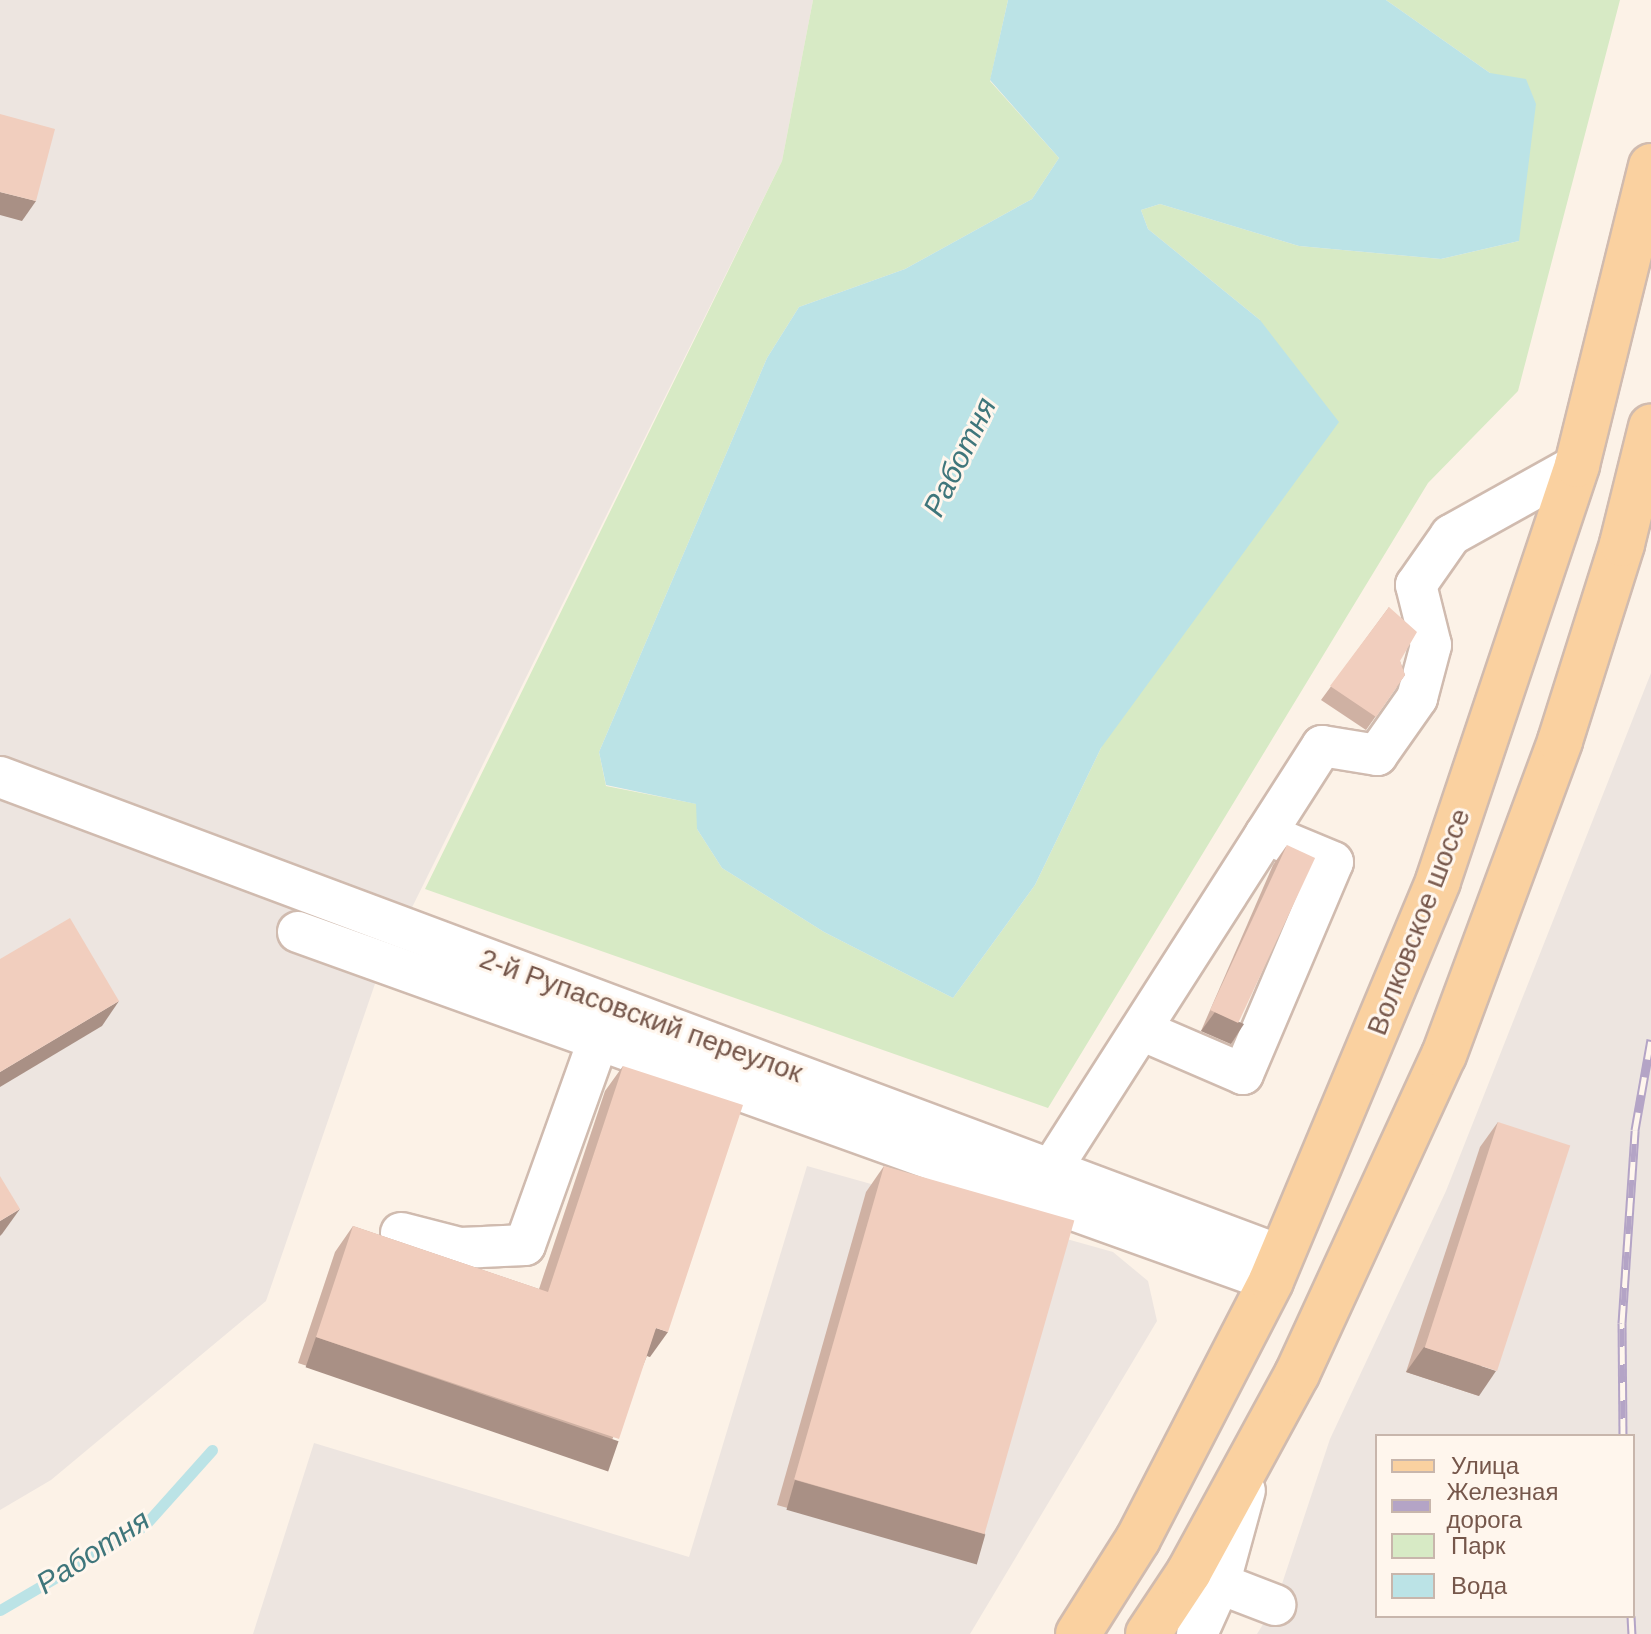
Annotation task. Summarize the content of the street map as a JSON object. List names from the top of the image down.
{
  "streets": {
    "main road": ["Волковское шоссе"],
    "street": ["2-й Рупасовский переулок"]
  },
  "crossings": [
    ["Волковское шоссе", "2-й Рупасовский переулок"]
  ],
  "water": ["Работня"],
  "legend": [
    "Улица",
    "Железная дорога",
    "Парк",
    "Вода"
  ]
}
